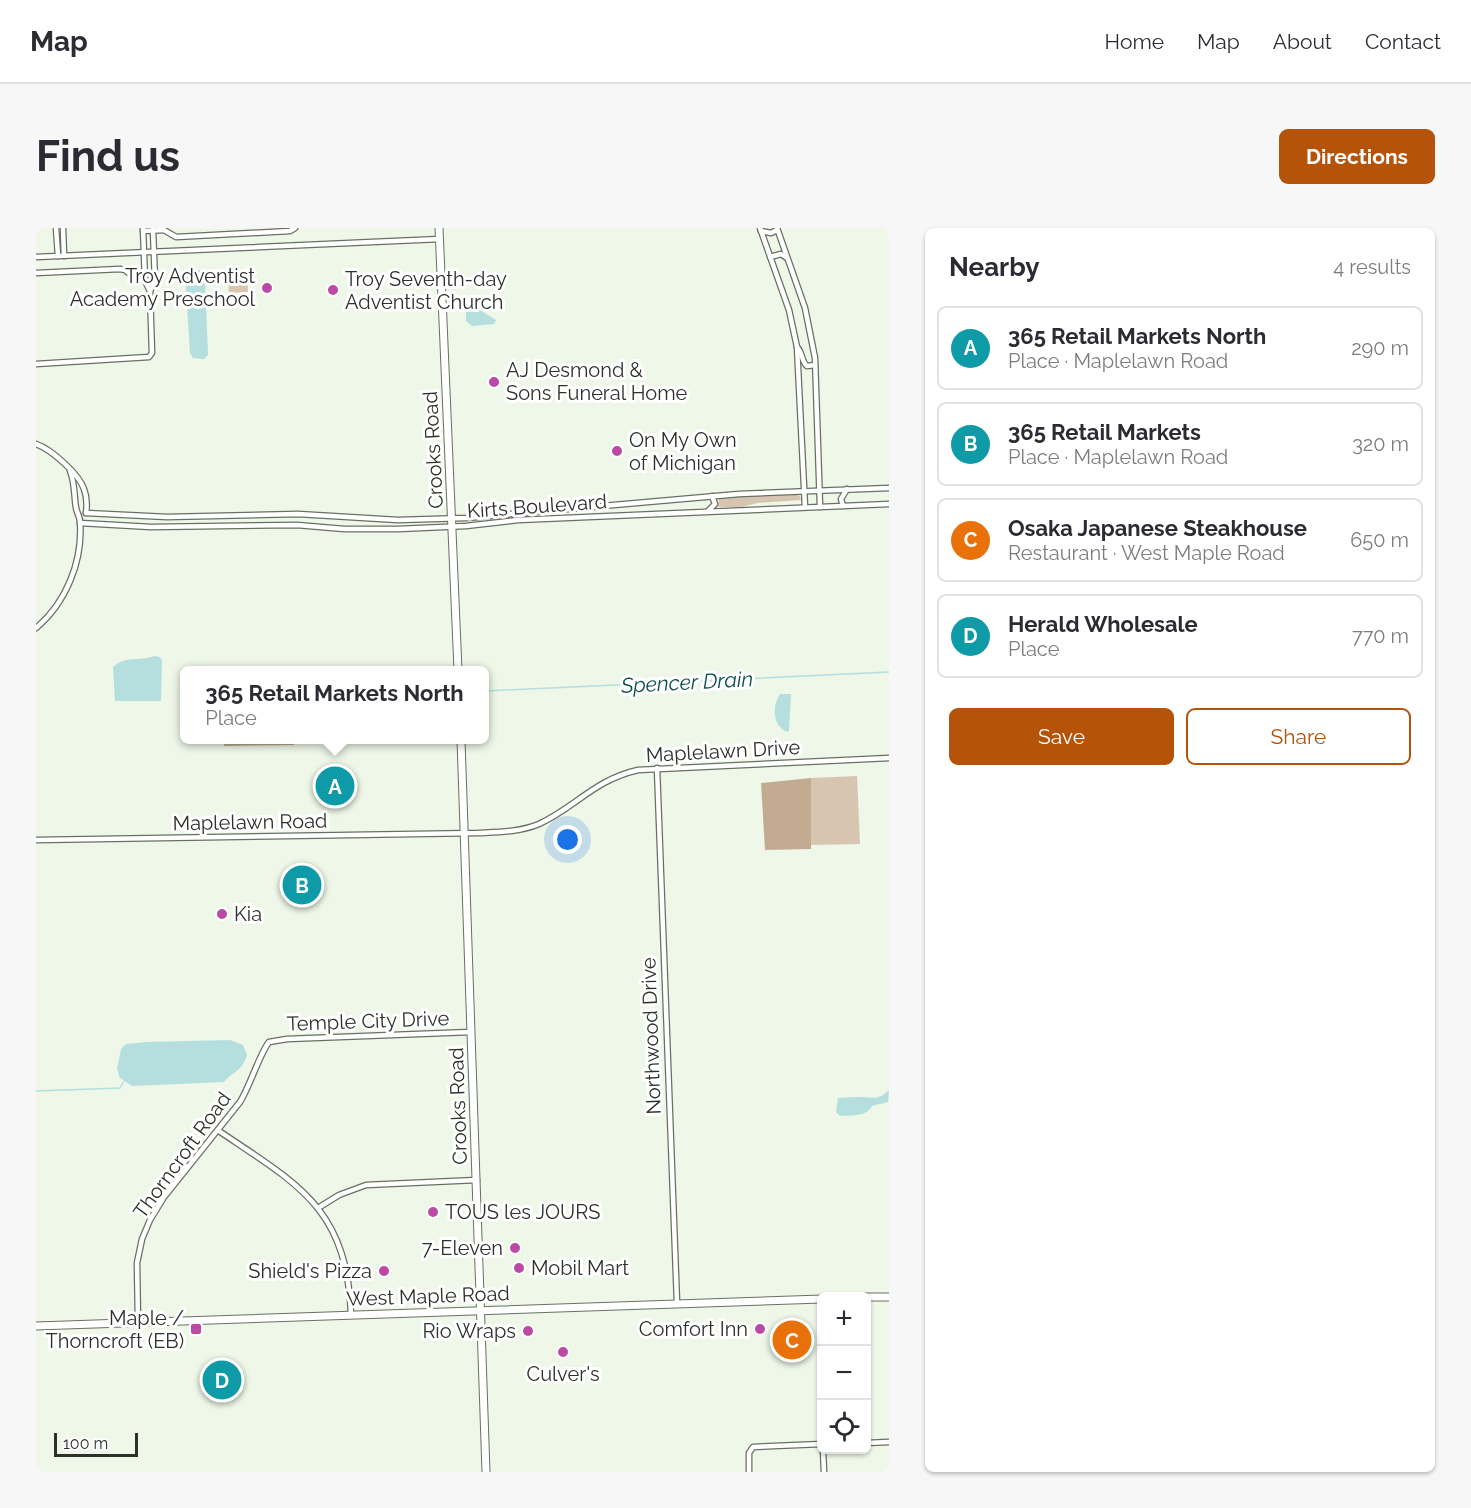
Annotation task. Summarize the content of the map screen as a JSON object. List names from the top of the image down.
{
  "streets": {
    "main road": ["Crooks Road", "West Maple Road"],
    "street": [
      "Kirts Boulevard",
      "Maplelawn Drive",
      "Maplelawn Road",
      "Temple City Drive",
      "Northwood Drive",
      "Thorncroft Road"
    ]
  },
  "crossings": [
    ["Crooks Road", "Kirts Boulevard"],
    ["Crooks Road", "Maplelawn Drive"],
    ["Crooks Road", "Maplelawn Road"],
    ["Crooks Road", "Temple City Drive"],
    ["Crooks Road", "West Maple Road"],
    ["Maplelawn Drive", "Maplelawn Road"],
    ["Maplelawn Drive", "Northwood Drive"],
    ["Temple City Drive", "Thorncroft Road"],
    ["Northwood Drive", "West Maple Road"],
    ["Thorncroft Road", "West Maple Road"]
  ],
  "water": ["Spencer Drain"],
  "places": {
    "other": [
      "Troy Adventist Academy Preschool",
      "Troy Seventh-day Adventist Church",
      "AJ Desmond & Sons Funeral Home",
      "On My Own of Michigan",
      "Kia",
      "TOUS les JOURS",
      "7-Eleven",
      "Mobil Mart",
      "Shield's Pizza",
      "Comfort Inn",
      "Rio Wraps",
      "Culver's"
    ],
    "transit": ["Maple / Thorncroft (EB)"]
  },
  "scale_bar": "100 m",
  "page": {
    "header": "Map",
    "nav": [
      "Home",
      "Map",
      "About",
      "Contact"
    ],
    "buttons": [
      "Directions",
      ["Save", "Share"]
    ],
    "title": "Find us",
    "heading": ["Nearby", "4 results"],
    "list": [
      {
        "mark": "A",
        "name": "365 Retail Markets North",
        "note": "Place · Maplelawn Road",
        "value": "290 m"
      },
      {
        "mark": "B",
        "name": "365 Retail Markets",
        "note": "Place · Maplelawn Road",
        "value": "320 m"
      },
      {
        "mark": "C",
        "name": "Osaka Japanese Steakhouse",
        "note": "Restaurant · West Maple Road",
        "value": "650 m"
      },
      {
        "mark": "D",
        "name": "Herald Wholesale",
        "note": "Place",
        "value": "770 m"
      }
    ],
    "popup": ["365 Retail Markets North", "Place"],
    "pins": [
      "A",
      "B",
      "C",
      "D"
    ],
    "map_buttons": ["+", "−"],
    "scale": "100 m"
  }
}
